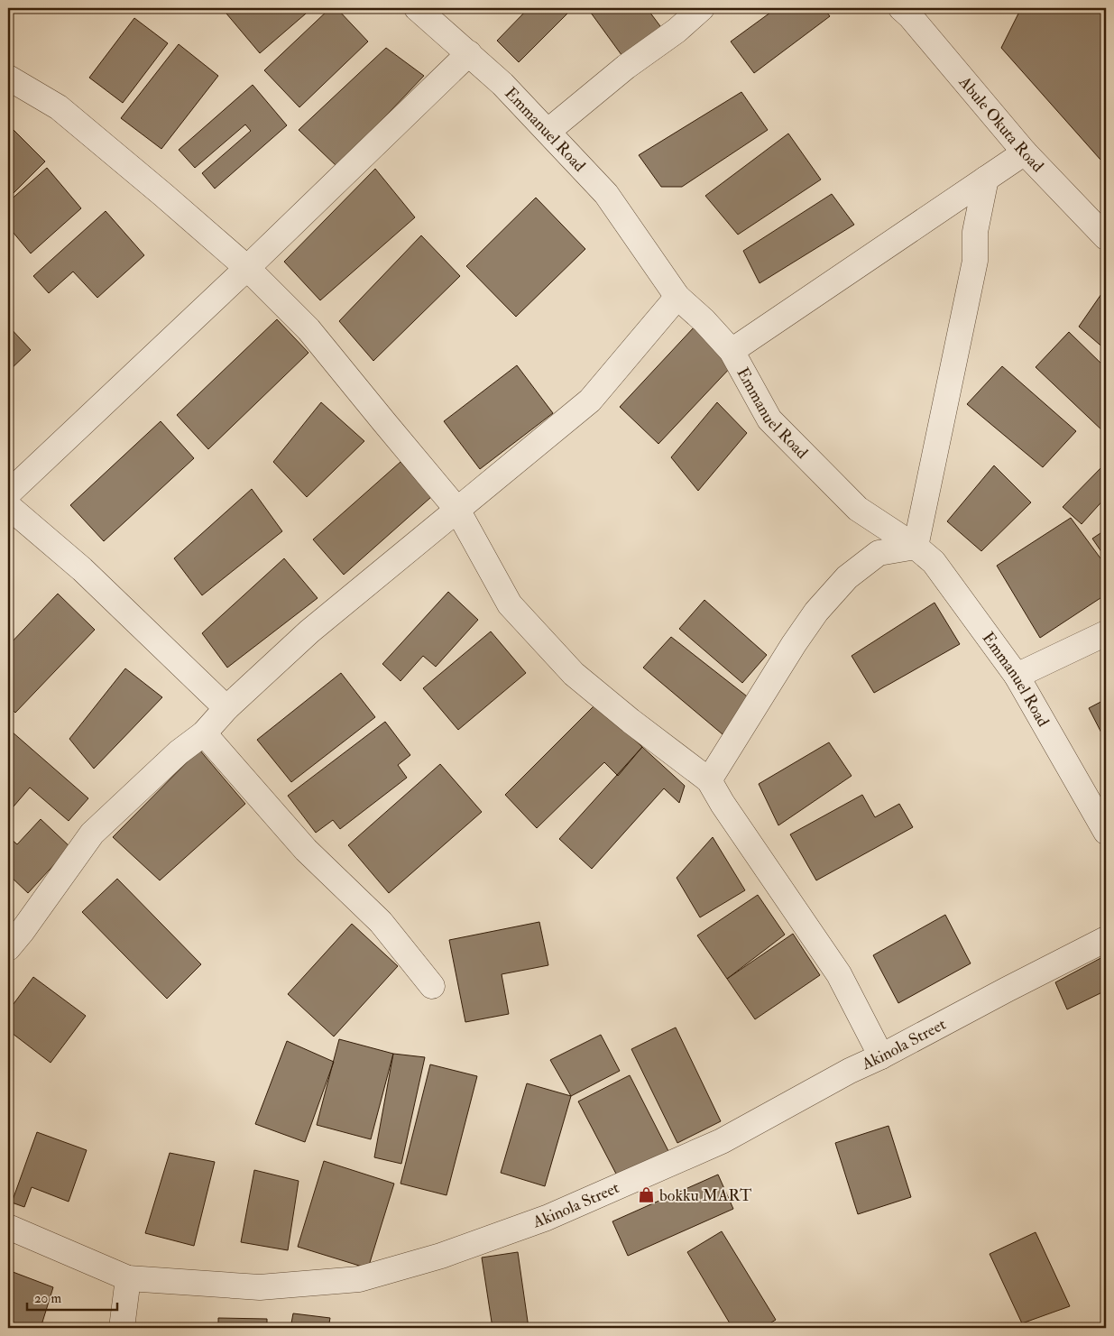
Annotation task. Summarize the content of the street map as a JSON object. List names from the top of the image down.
{
  "streets": {
    "street": ["Abule Okuta Road", "Emmanuel Road", "Akinola Street"]
  },
  "places": {
    "shop": ["bokku MART"]
  },
  "scale_bar": "20 m"
}
